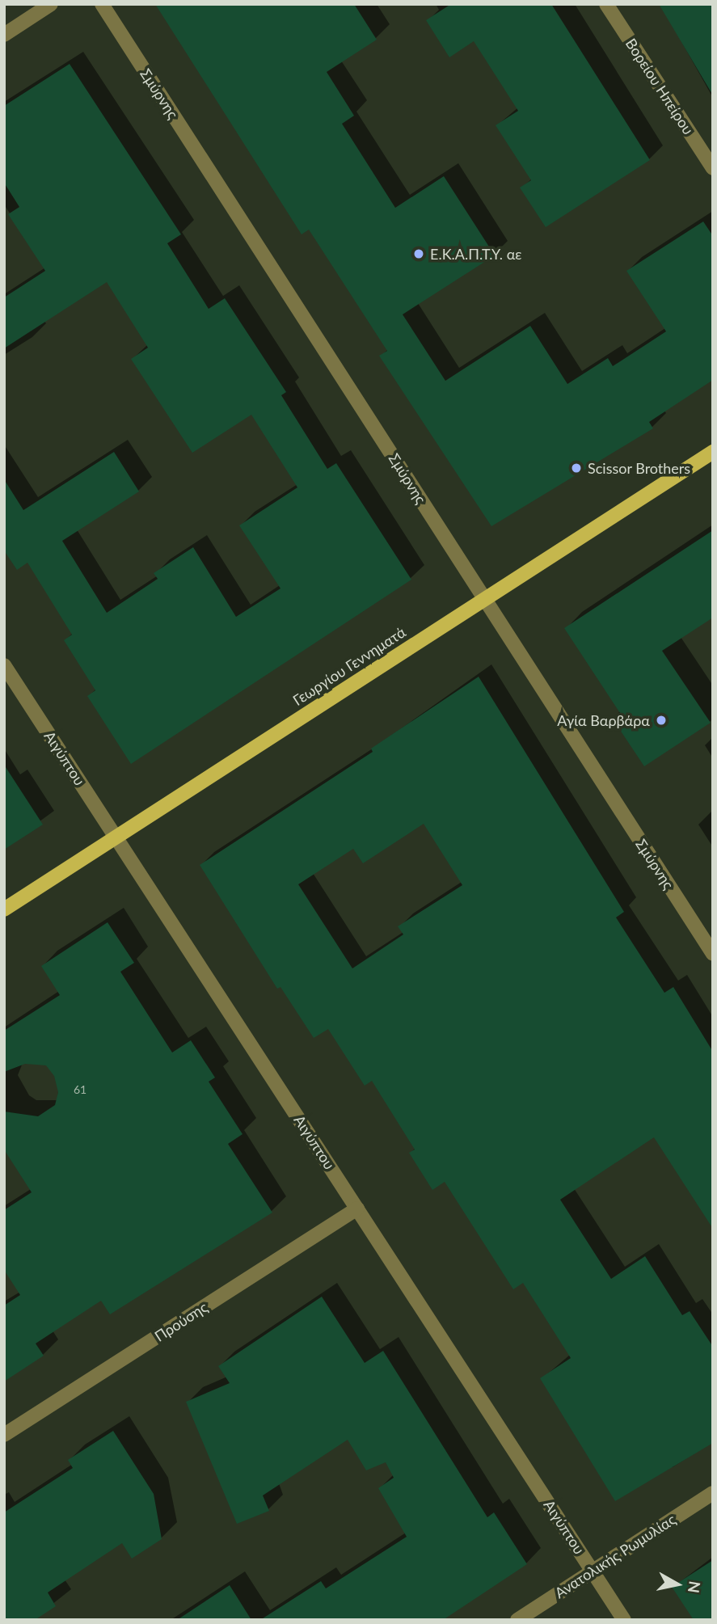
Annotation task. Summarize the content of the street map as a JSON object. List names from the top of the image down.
{
  "streets": {
    "main road": ["Γεωργίου Γεννηματά"],
    "street": [
      "Βορείου Ηπείρου",
      "Σμύρνης",
      "Αιγύπτου",
      "Προύσης",
      "Ανατολικής Ρωμυλίας"
    ]
  },
  "crossings": [
    ["Σμύρνης", "Γεωργίου Γεννηματά"],
    ["Γεωργίου Γεννηματά", "Αιγύπτου"],
    ["Αιγύπτου", "Προύσης"],
    ["Αιγύπτου", "Ανατολικής Ρωμυλίας"]
  ],
  "places": ["Ε.Κ.Α.Π.Τ.Υ. αε", "Scissor Brothers", "Αγία Βαρβάρα"],
  "house_numbers": ["61"],
  "north": "right"
}
